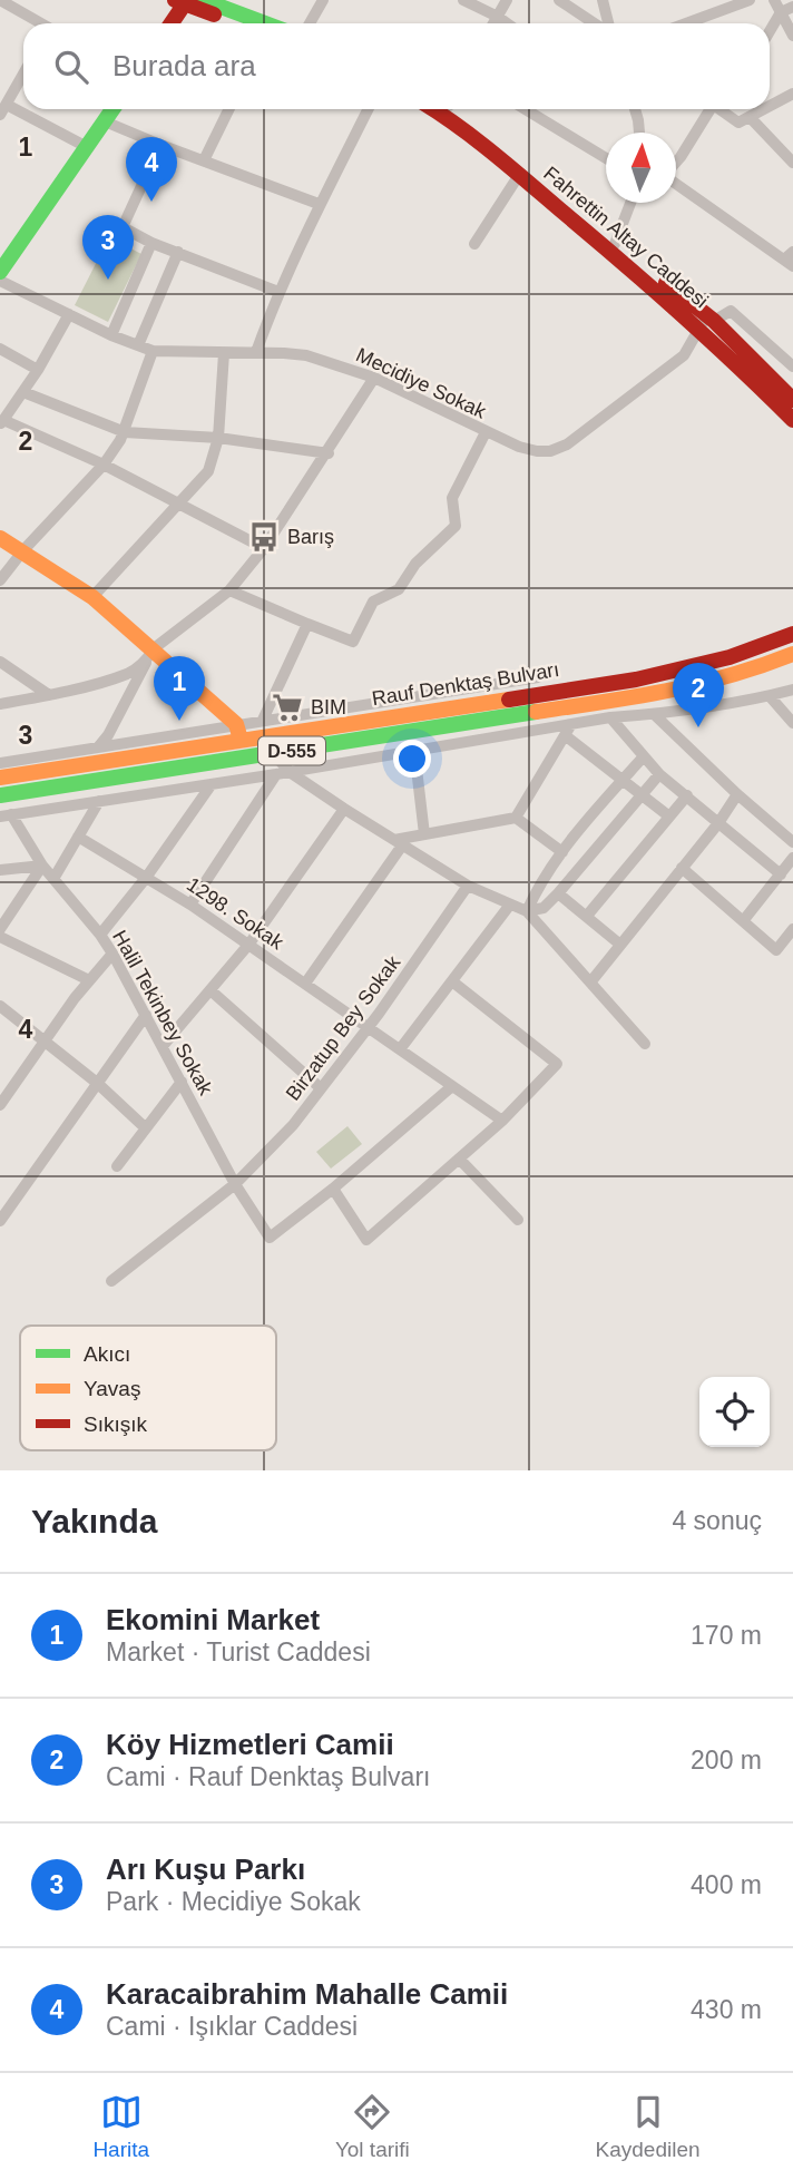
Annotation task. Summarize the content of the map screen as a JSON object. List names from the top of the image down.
{
  "streets": {
    "main road": ["Fahrettin Altay Caddesi", "Rauf Denktaş Bulvarı", "D-555"],
    "street": [
      "Mecidiye Sokak",
      "1298. Sokak",
      "Halil Tekinbey Sokak",
      "Birzatup Bey Sokak"
    ]
  },
  "crossings": [
    ["Fahrettin Altay Caddesi", "Mecidiye Sokak"],
    ["1298. Sokak", "Birzatup Bey Sokak"],
    ["Halil Tekinbey Sokak", "Birzatup Bey Sokak"]
  ],
  "places": {
    "bus stop": ["Barış"],
    "supermarket": ["BIM"]
  },
  "legend": ["Akıcı", "Yavaş", "Sıkışık"],
  "north": "top",
  "page": {
    "search": "Burada ara",
    "pins": [
      "4",
      "3",
      "1",
      "2"
    ],
    "heading": ["Yakında", "4 sonuç"],
    "list": [
      {
        "mark": "1",
        "name": "Ekomini Market",
        "note": "Market · Turist Caddesi",
        "value": "170 m"
      },
      {
        "mark": "2",
        "name": "Köy Hizmetleri Camii",
        "note": "Cami · Rauf Denktaş Bulvarı",
        "value": "200 m"
      },
      {
        "mark": "3",
        "name": "Arı Kuşu Parkı",
        "note": "Park · Mecidiye Sokak",
        "value": "400 m"
      },
      {
        "mark": "4",
        "name": "Karacaibrahim Mahalle Camii",
        "note": "Cami · Işıklar Caddesi",
        "value": "430 m"
      }
    ],
    "nav": ["Harita", "Yol tarifi", "Kaydedilen"]
  },
  "grid": {
    "rows": [
      "1",
      "2",
      "3",
      "4"
    ]
  }
}
